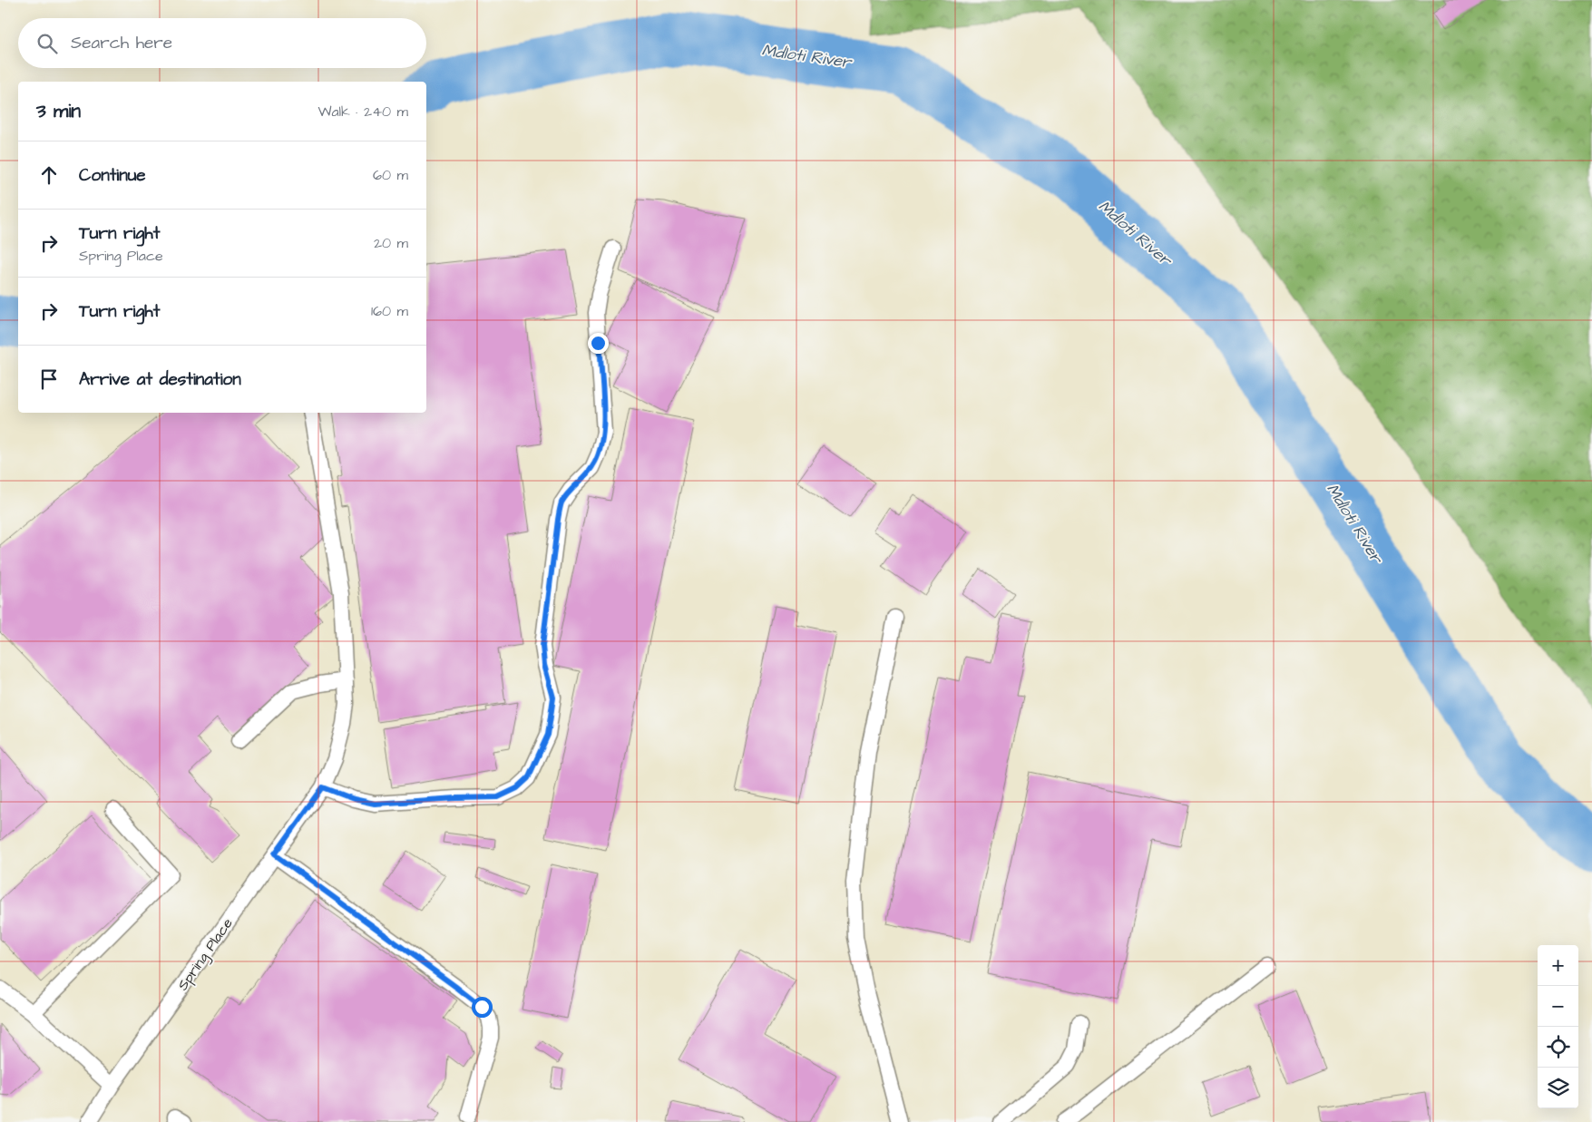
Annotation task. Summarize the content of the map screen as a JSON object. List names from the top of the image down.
{
  "streets": {
    "lane": ["Spring Place"]
  },
  "water": ["Mdloti River"],
  "page": {
    "search": "Search here",
    "heading": ["3 min", "Walk · 240 m"],
    "list": [
      ["Continue", "60 m"],
      ["Turn right", "Spring Place", "20 m"],
      ["Turn right", "160 m"],
      "Arrive at destination"
    ],
    "map_buttons": ["+", "−"]
  }
}
